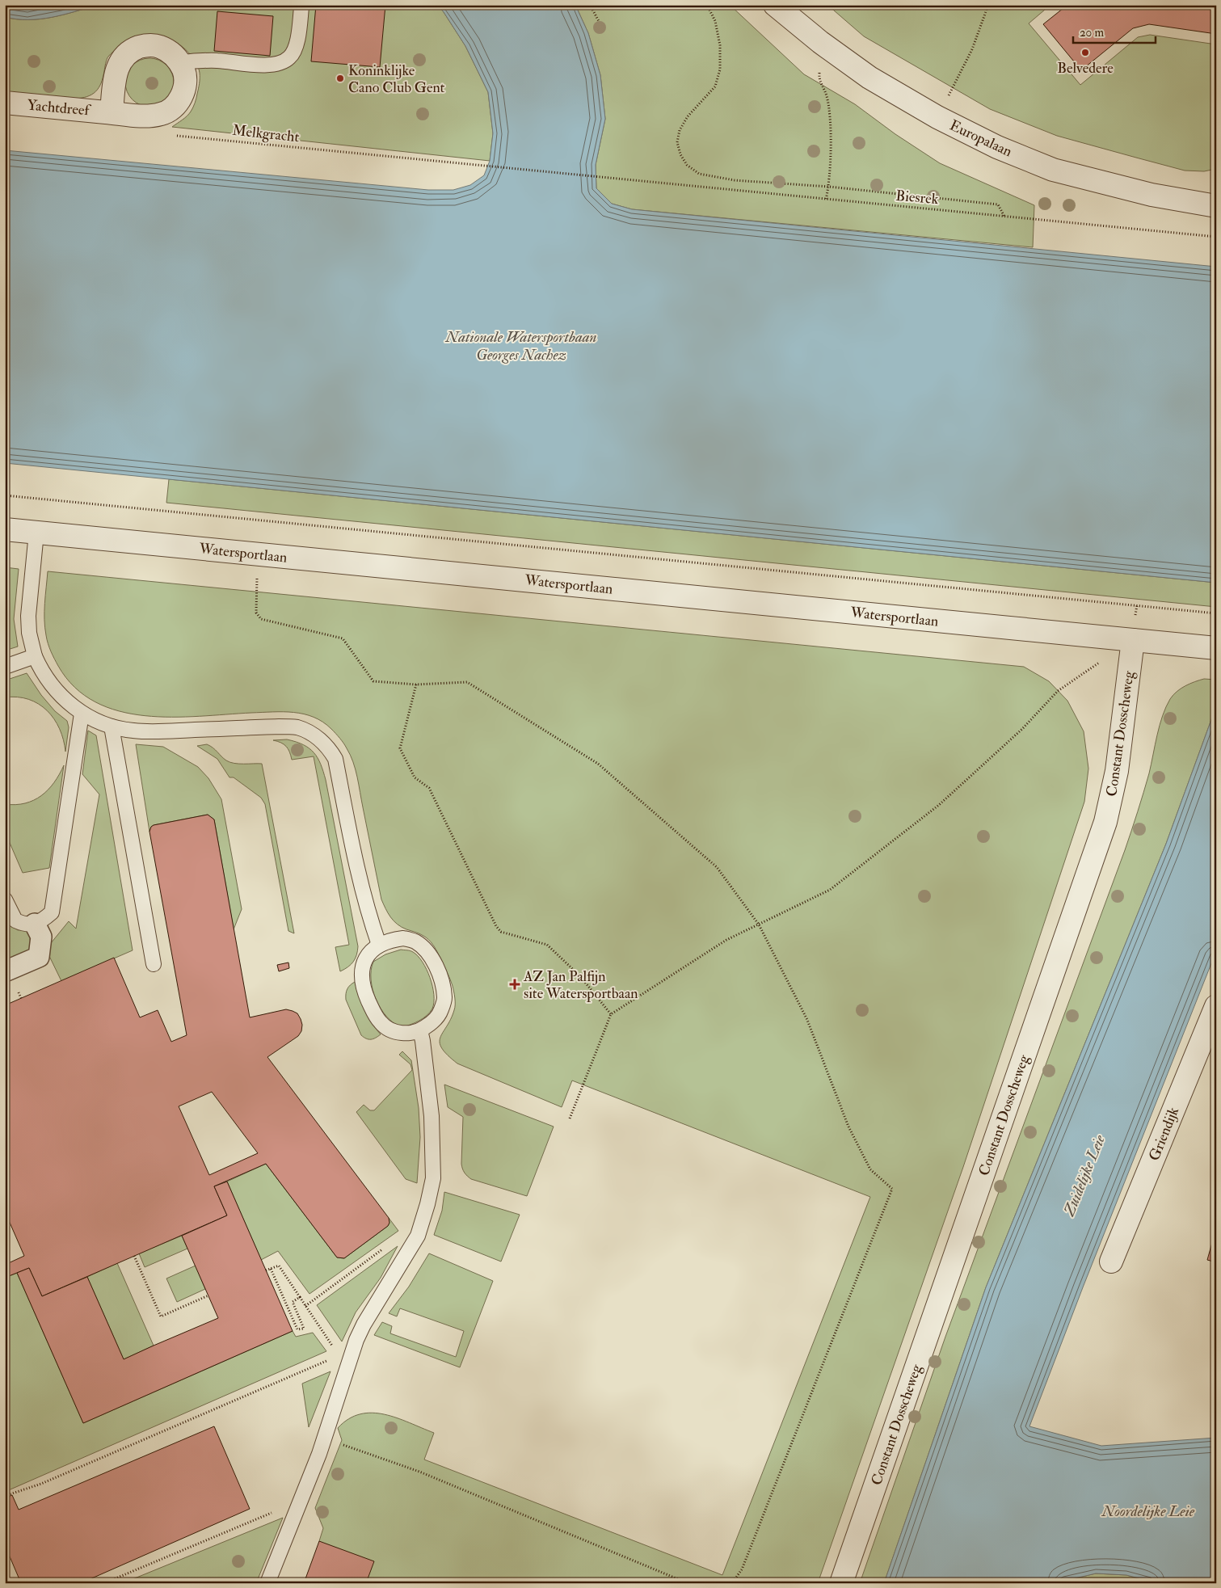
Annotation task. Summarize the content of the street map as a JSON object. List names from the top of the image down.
{
  "streets": {
    "street": [
      "Yachtdreef",
      "Europalaan",
      "Watersportlaan",
      "Constant Dosscheweg",
      "Griendijk"
    ],
    "path": ["Melkgracht", "Biesrek"]
  },
  "crossings": [
    ["Melkgracht", "Biesrek"],
    ["Watersportlaan", "Constant Dosscheweg"]
  ],
  "water": ["Nationale Watersportbaan Georges Nachez", "Zuidelijke Leie", "Noordelijke Leie"],
  "places": {
    "other": ["Belvedere", "Koninklijke Cano Club Gent"],
    "health": ["AZ Jan Palfijn site Watersportbaan"]
  },
  "scale_bar": "20 m"
}
